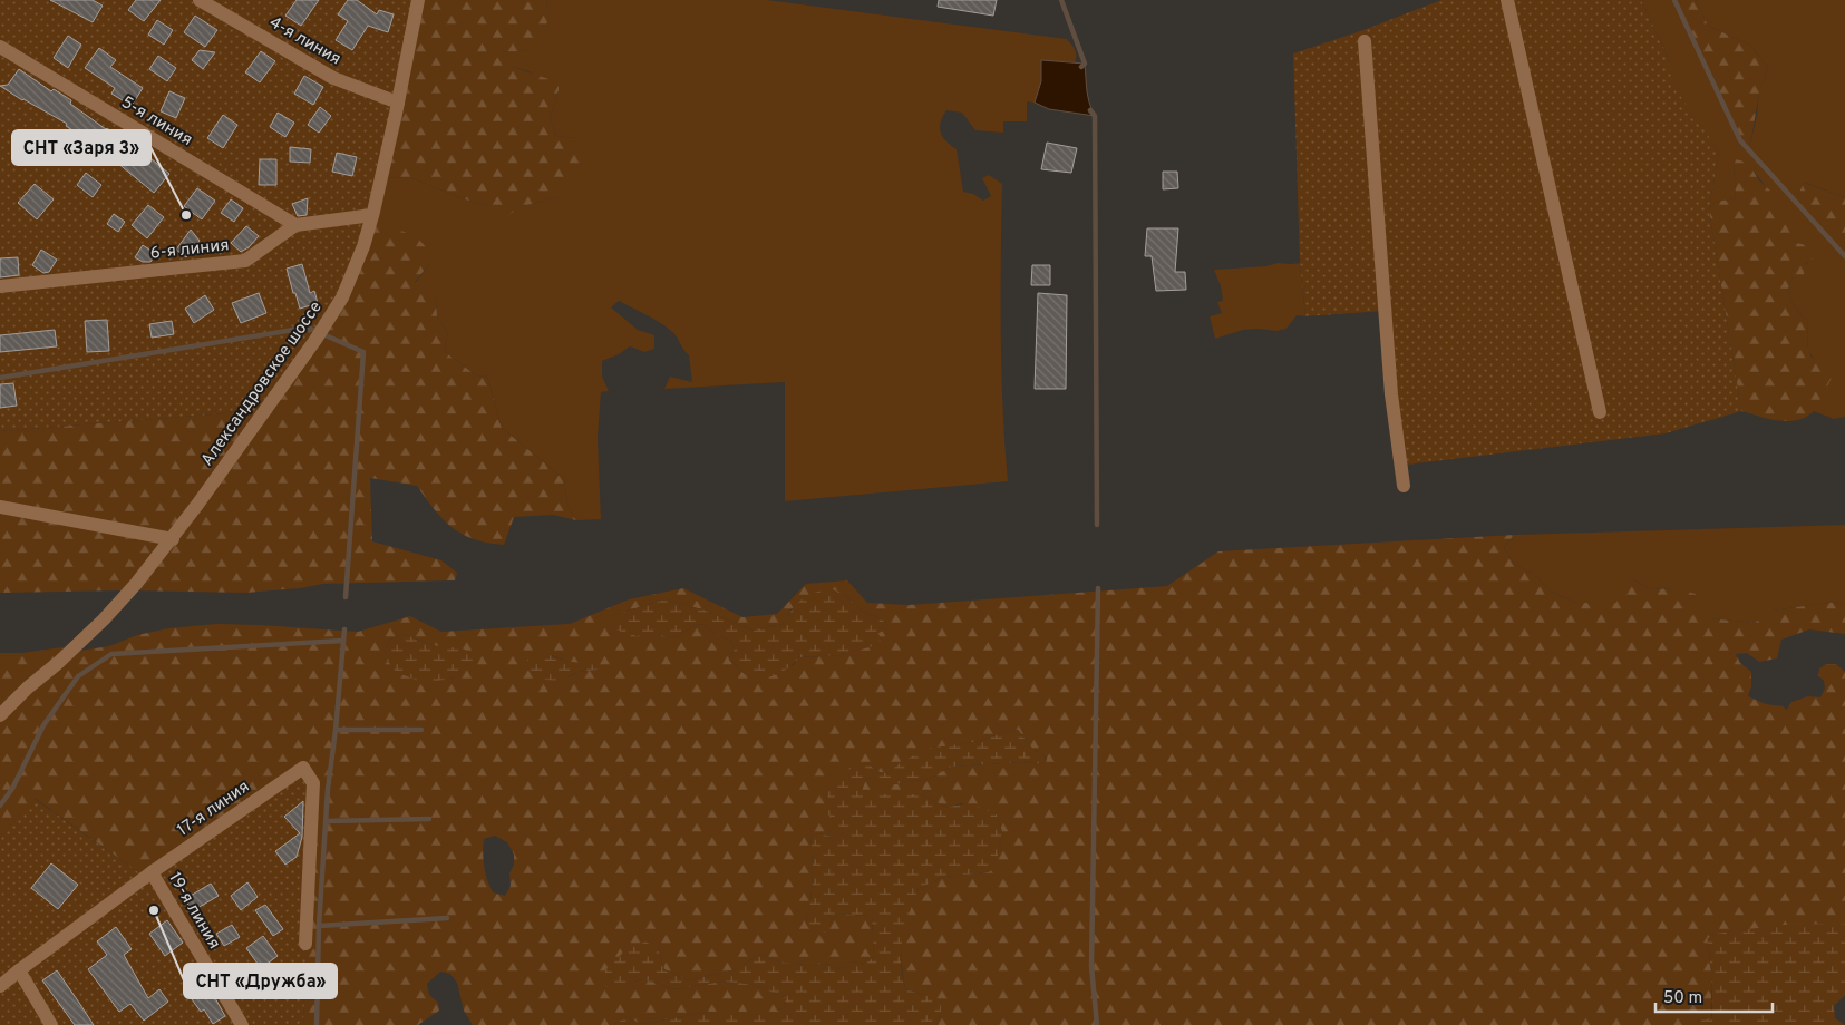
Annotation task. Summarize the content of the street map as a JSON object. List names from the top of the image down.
{
  "streets": {
    "street": [
      "4-я линия",
      "5-я линия",
      "6-я линия",
      "Александровское шоссе",
      "17-я линия",
      "19-я линия"
    ]
  },
  "crossings": [
    ["4-я линия", "Александровское шоссе"],
    ["5-я линия", "6-я линия"],
    ["6-я линия", "Александровское шоссе"],
    ["17-я линия", "19-я линия"]
  ],
  "places": ["СНТ «Заря 3»", "СНТ «Дружба»"],
  "scale_bar": "50 m"
}
